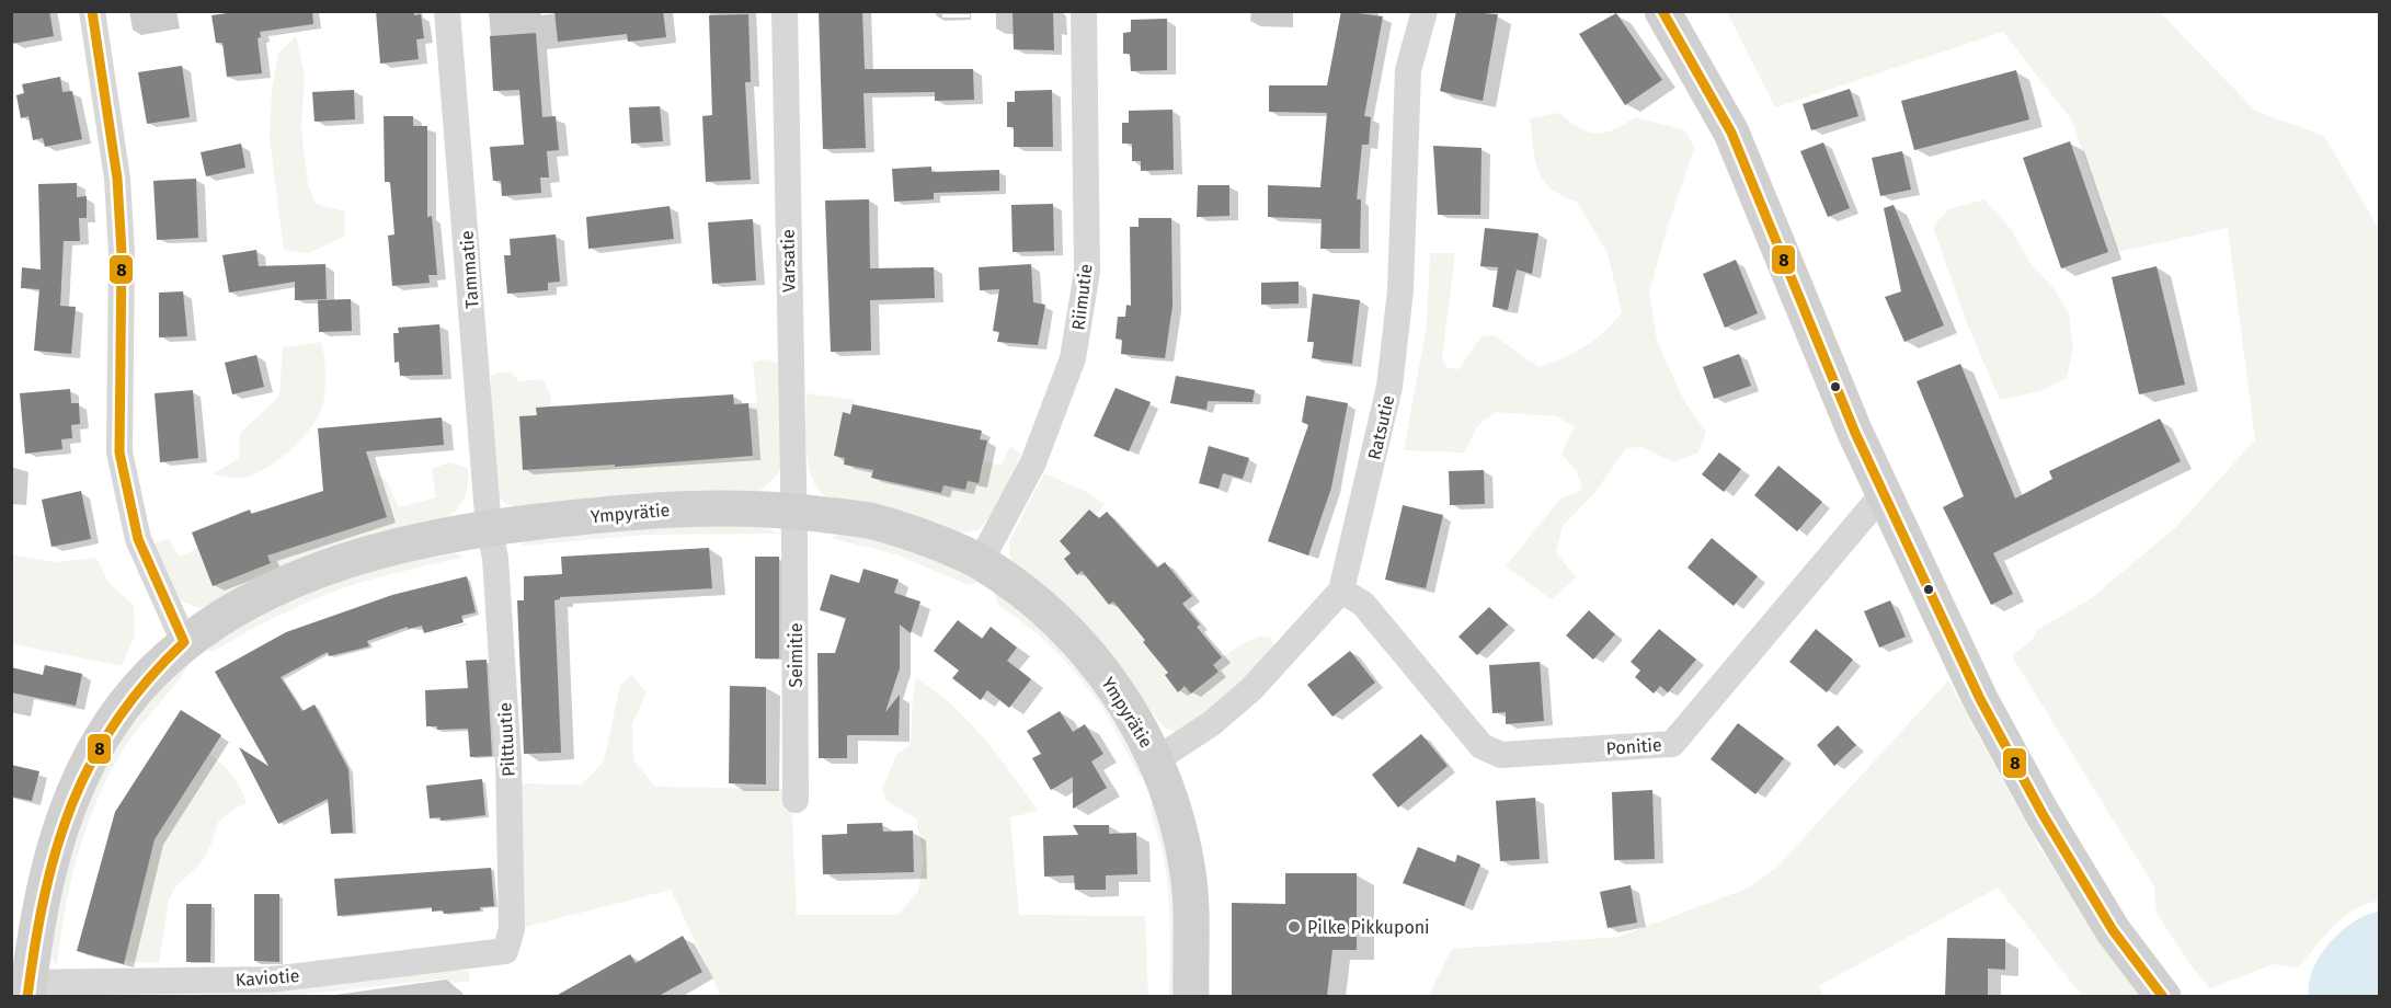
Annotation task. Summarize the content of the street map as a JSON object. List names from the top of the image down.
{
  "streets": {
    "street": [
      "Varsatie",
      "Tammatie",
      "Riimutie",
      "Ratsutie",
      "Ympyrätie",
      "Seimitie",
      "Pilttuutie",
      "Ponitie",
      "Kaviotie"
    ]
  },
  "crossings": [
    ["Varsatie", "Ympyrätie"],
    ["Varsatie", "Seimitie"],
    ["Tammatie", "Ympyrätie"],
    ["Tammatie", "Pilttuutie"],
    ["Riimutie", "Ympyrätie"],
    ["Ratsutie", "Ympyrätie"],
    ["Ratsutie", "Ponitie"],
    ["Ympyrätie", "Seimitie"],
    ["Ympyrätie", "Pilttuutie"],
    ["Ympyrätie", "Kaviotie"],
    ["Pilttuutie", "Kaviotie"]
  ],
  "places": ["Pilke Pikkuponi"],
  "lines": ["transit line 8"]
}
